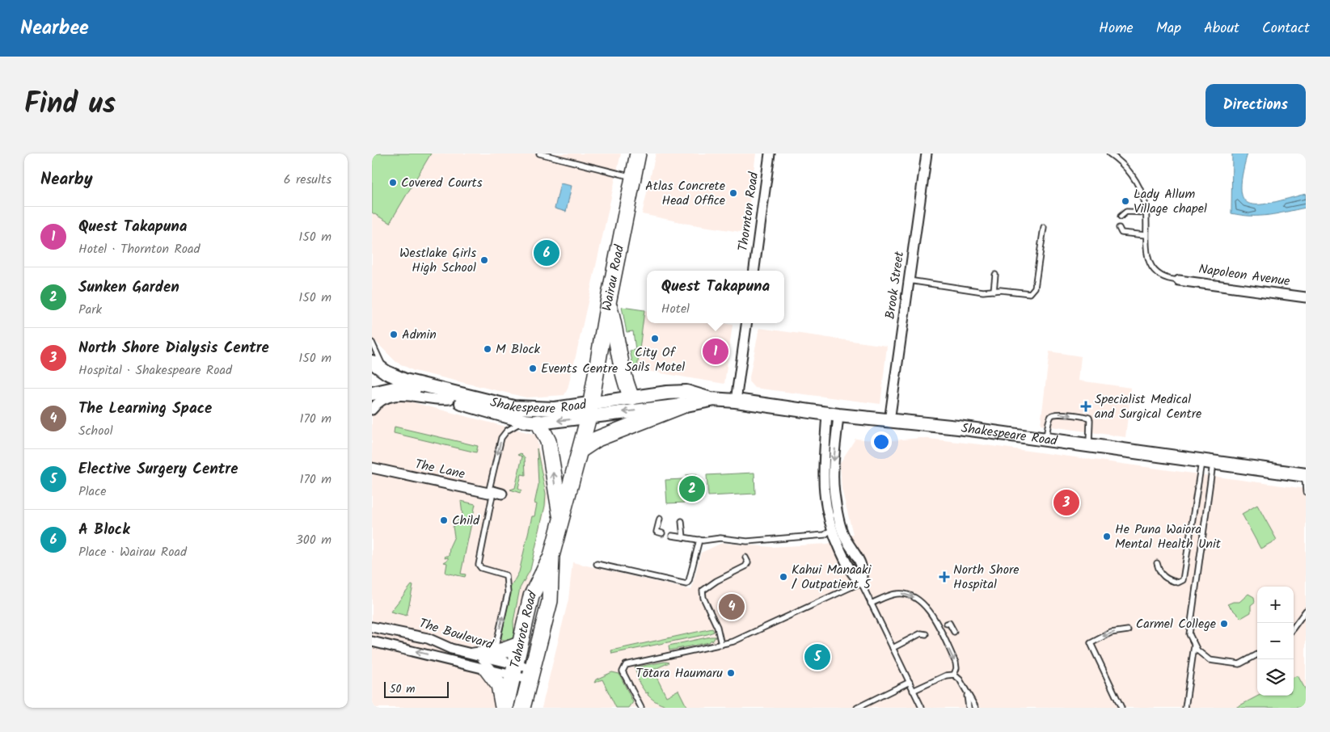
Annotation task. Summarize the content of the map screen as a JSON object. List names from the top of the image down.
{
  "streets": {
    "main road": ["Wairau Road", "Shakespeare Road", "Taharoto Road"],
    "street": [
      "Thornton Road",
      "Napoleon Avenue",
      "Brook Street",
      "The Lane",
      "The Boulevard"
    ]
  },
  "crossings": [
    ["Wairau Road", "Shakespeare Road"],
    ["Wairau Road", "Taharoto Road"],
    ["Brook Street", "Shakespeare Road"],
    ["Shakespeare Road", "Taharoto Road"],
    ["Taharoto Road", "The Boulevard"]
  ],
  "places": {
    "other": [
      "Covered Courts",
      "Atlas Concrete Head Office",
      "Lady Allum Village chapel",
      "Westlake Girls High School",
      "Admin",
      "City Of Sails Motel",
      "M Block",
      "Events Centre",
      "Child",
      "He Puna Waiora Mental Health Unit",
      "Kahui Manaaki / Outpatient 5",
      "Carmel College",
      "Tōtara Haumaru"
    ],
    "health": ["Specialist Medical and Surgical Centre", "North Shore Hospital"]
  },
  "scale_bar": "50 m",
  "page": {
    "header": "Nearbee",
    "nav": [
      "Home",
      "Map",
      "About",
      "Contact"
    ],
    "title": "Find us",
    "buttons": "Directions",
    "heading": ["Nearby", "6 results"],
    "list": [
      {
        "mark": "1",
        "name": "Quest Takapuna",
        "note": "Hotel · Thornton Road",
        "value": "150 m"
      },
      {
        "mark": "2",
        "name": "Sunken Garden",
        "note": "Park",
        "value": "150 m"
      },
      {
        "mark": "3",
        "name": "North Shore Dialysis Centre",
        "note": "Hospital · Shakespeare Road",
        "value": "150 m"
      },
      {
        "mark": "4",
        "name": "The Learning Space",
        "note": "School",
        "value": "170 m"
      },
      {
        "mark": "5",
        "name": "Elective Surgery Centre",
        "note": "Place",
        "value": "170 m"
      },
      {
        "mark": "6",
        "name": "A Block",
        "note": "Place · Wairau Road",
        "value": "300 m"
      }
    ],
    "pins": [
      "6",
      "1",
      "2",
      "3",
      "4",
      "5"
    ],
    "popup": ["Quest Takapuna", "Hotel"],
    "map_buttons": ["+", "−"],
    "scale": "50 m"
  }
}
